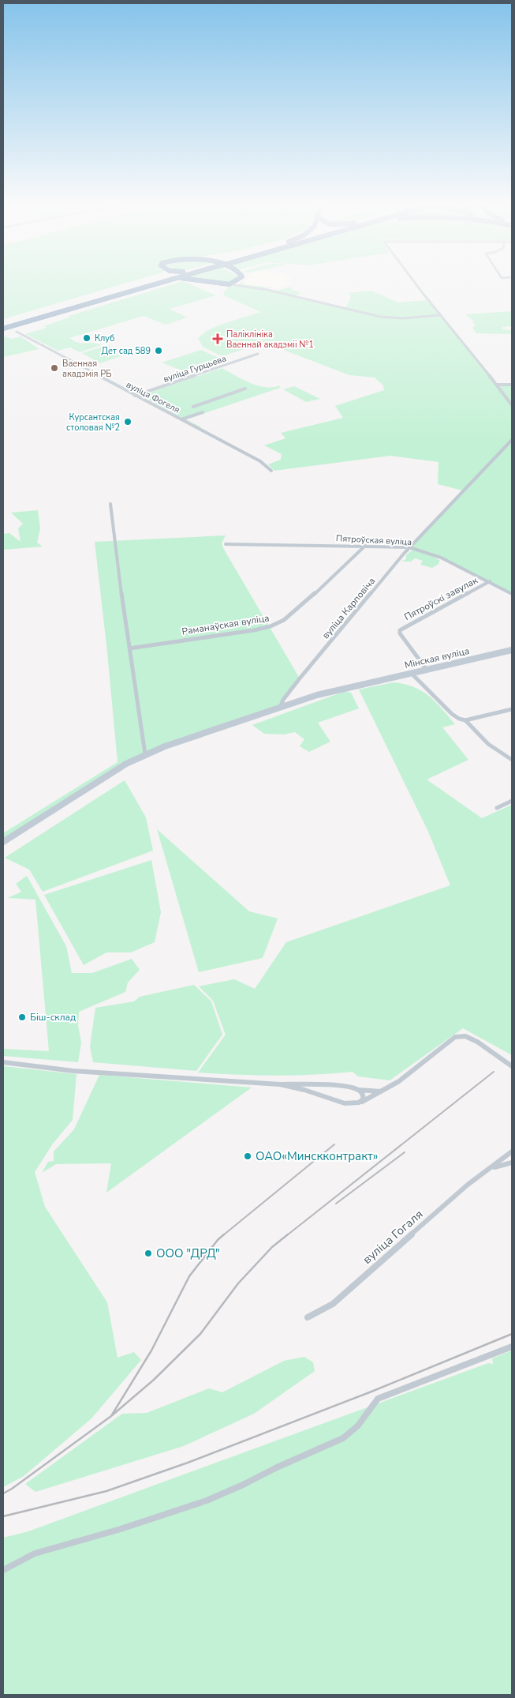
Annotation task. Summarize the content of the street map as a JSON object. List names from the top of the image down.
{
  "streets": {
    "main road": ["Мінская вуліца"],
    "street": [
      "вуліца Гурцьева",
      "вуліца Фогеля",
      "Пятроўская вуліца",
      "Пятроўскі завулак",
      "вуліца Карповіча",
      "Раманаўская вуліца",
      "вуліца Гогаля"
    ]
  },
  "crossings": [
    ["вуліца Гурцьева", "вуліца Фогеля"],
    ["Пятроўская вуліца", "Пятроўскі завулак"],
    ["Пятроўская вуліца", "вуліца Карповіча"],
    ["Пятроўская вуліца", "Раманаўская вуліца"],
    ["Пятроўскі завулак", "Мінская вуліца"],
    ["вуліца Карповіча", "Мінская вуліца"]
  ],
  "places": {
    "other": [
      "Клуб",
      "Дет сад 589",
      "Ваенная акадэмія РБ",
      "Курсантская столовая №2",
      "Біш-склад",
      "ОАО«Минскконтракт»",
      "ООО \"ДРД\""
    ],
    "health": ["Паліклініка Ваеннай акадэміі №1"]
  }
}
